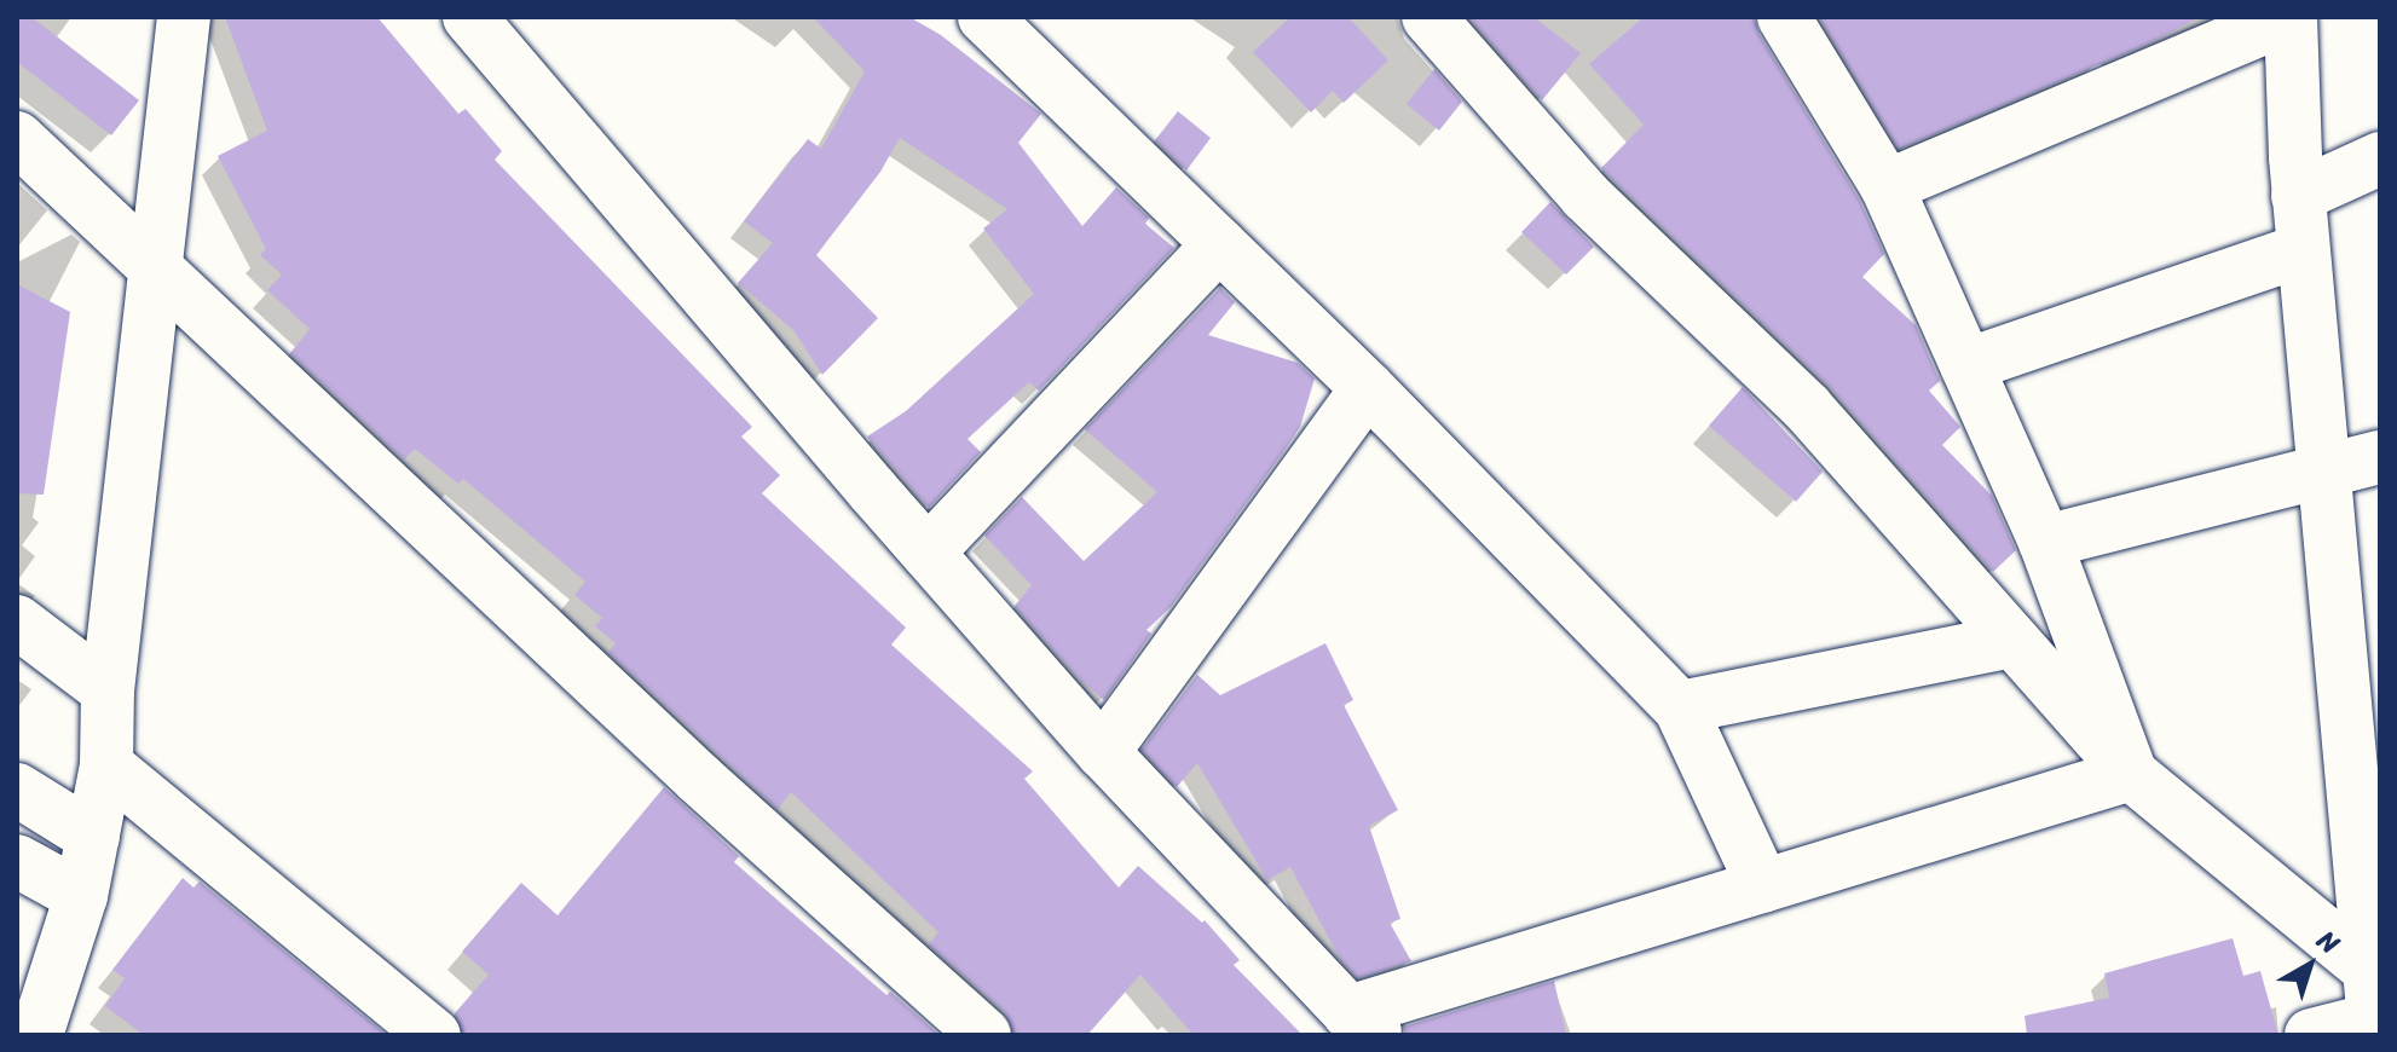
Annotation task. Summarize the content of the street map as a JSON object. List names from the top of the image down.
{
  "north": "top right"
}
